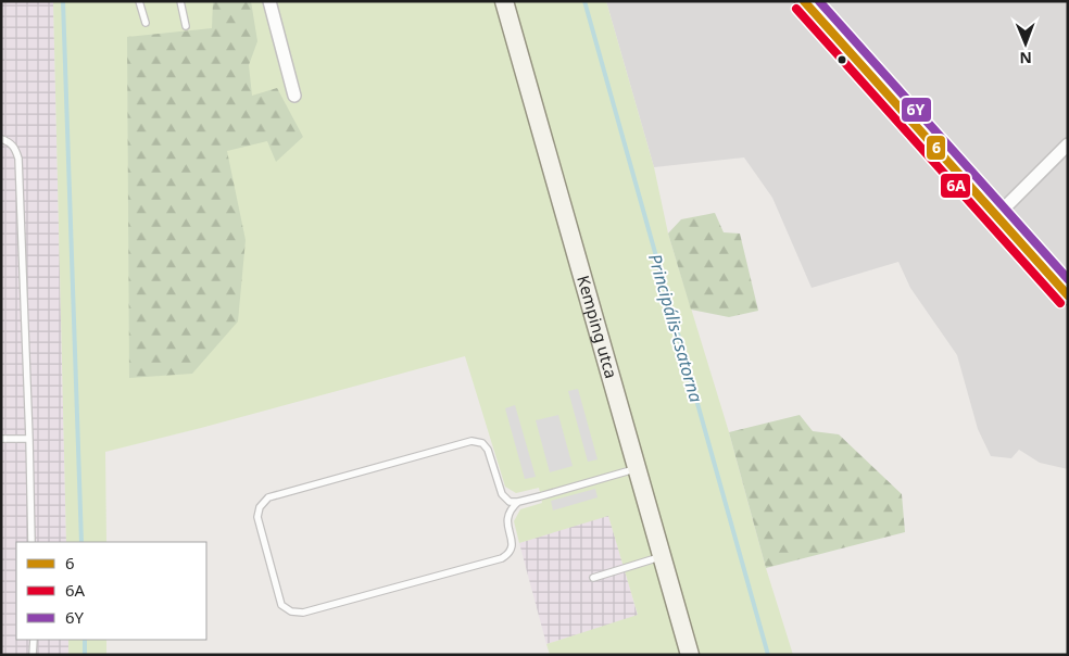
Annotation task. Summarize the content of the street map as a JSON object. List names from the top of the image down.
{
  "streets": {
    "main road": ["Kemping utca"]
  },
  "water": ["Principális-csatorna"],
  "lines": ["transit line 6", "transit line 6Y", "transit line 6A"],
  "legend": ["6", "6A", "6Y"],
  "north": "bottom"
}
